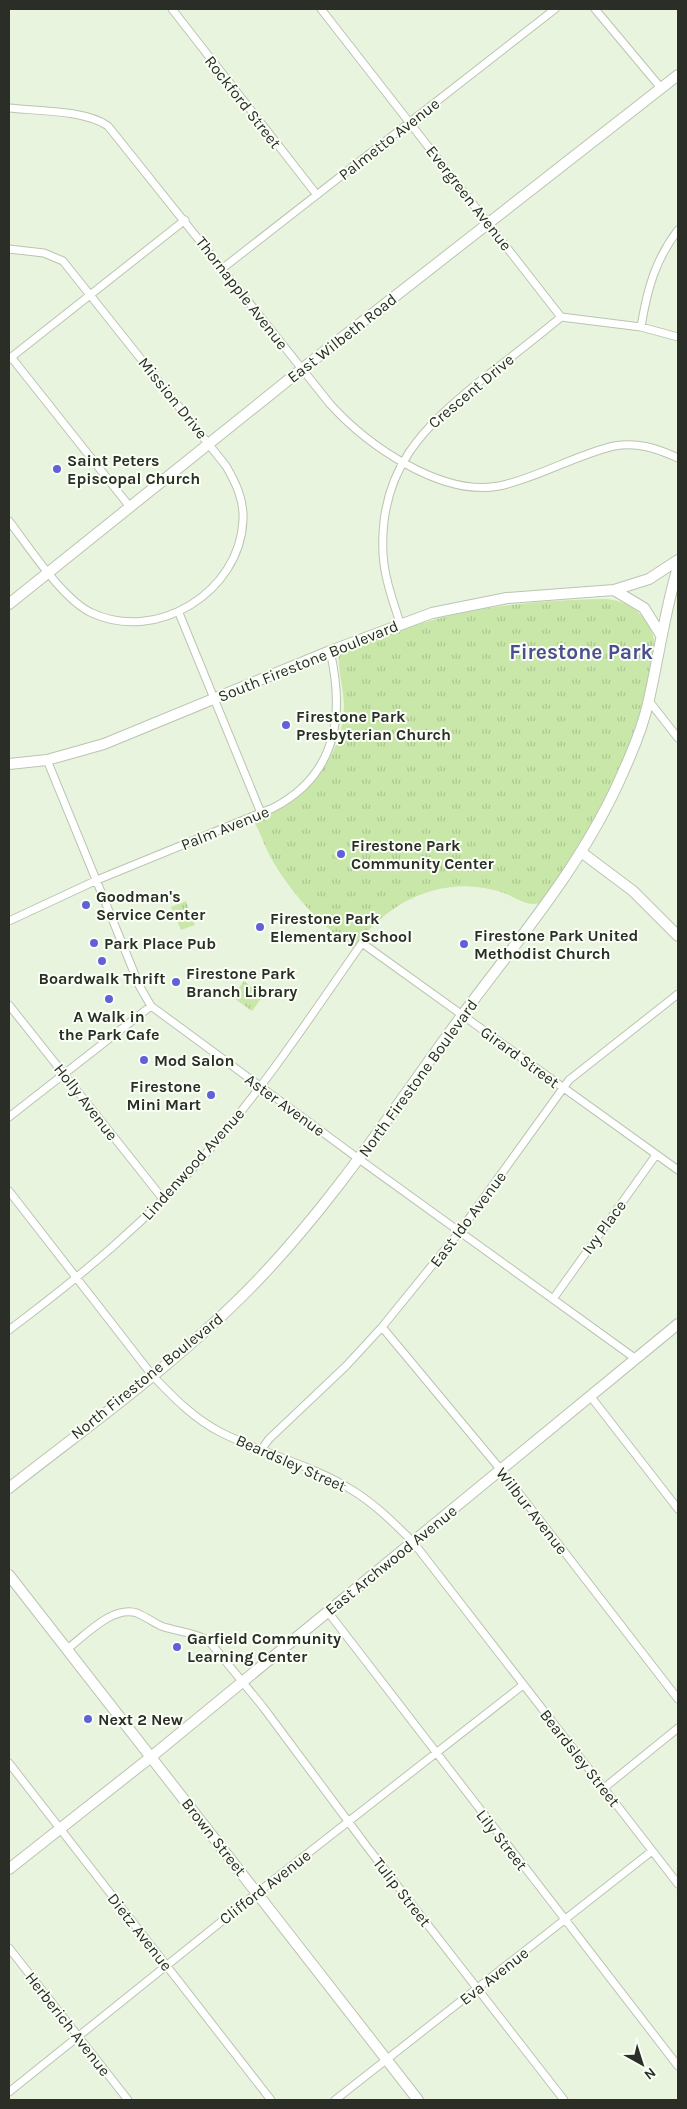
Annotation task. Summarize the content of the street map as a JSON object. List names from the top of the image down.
{
  "streets": {
    "main road": [
      "East Wilbeth Road",
      "South Firestone Boulevard",
      "North Firestone Boulevard",
      "East Archwood Avenue",
      "Brown Street"
    ],
    "street": [
      "Rockford Street",
      "Palmetto Avenue",
      "Evergreen Avenue",
      "Thornapple Avenue",
      "Crescent Drive",
      "Mission Drive",
      "Palm Avenue",
      "Girard Street",
      "Holly Avenue",
      "Aster Avenue",
      "Lindenwood Avenue",
      "East Ido Avenue",
      "Ivy Place",
      "Beardsley Street",
      "Wilbur Avenue",
      "Lily Street",
      "Clifford Avenue",
      "Tulip Street",
      "Dietz Avenue",
      "Eva Avenue",
      "Herberich Avenue"
    ]
  },
  "crossings": [
    ["Rockford Street", "Palmetto Avenue"],
    ["Palmetto Avenue", "Evergreen Avenue"],
    ["Palmetto Avenue", "Thornapple Avenue"],
    ["Evergreen Avenue", "East Wilbeth Road"],
    ["Evergreen Avenue", "Crescent Drive"],
    ["Thornapple Avenue", "East Wilbeth Road"],
    ["Thornapple Avenue", "Crescent Drive"],
    ["East Wilbeth Road", "Mission Drive"],
    ["Crescent Drive", "South Firestone Boulevard"],
    ["South Firestone Boulevard", "Palm Avenue"],
    ["South Firestone Boulevard", "Aster Avenue"],
    ["Palm Avenue", "Aster Avenue"],
    ["Girard Street", "North Firestone Boulevard"],
    ["Girard Street", "Lindenwood Avenue"],
    ["Girard Street", "East Ido Avenue"],
    ["Girard Street", "Ivy Place"],
    ["North Firestone Boulevard", "Aster Avenue"],
    ["North Firestone Boulevard", "Beardsley Street"],
    ["Holly Avenue", "Lindenwood Avenue"],
    ["Aster Avenue", "Lindenwood Avenue"],
    ["Aster Avenue", "East Ido Avenue"],
    ["Aster Avenue", "Ivy Place"],
    ["Aster Avenue", "East Archwood Avenue"],
    ["Lindenwood Avenue", "Beardsley Street"],
    ["East Ido Avenue", "Beardsley Street"],
    ["East Ido Avenue", "Wilbur Avenue"],
    ["Beardsley Street", "East Archwood Avenue"],
    ["Beardsley Street", "Clifford Avenue"],
    ["Beardsley Street", "Eva Avenue"],
    ["Wilbur Avenue", "East Archwood Avenue"],
    ["East Archwood Avenue", "Brown Street"],
    ["East Archwood Avenue", "Lily Street"],
    ["East Archwood Avenue", "Tulip Street"],
    ["East Archwood Avenue", "Dietz Avenue"],
    ["Brown Street", "Clifford Avenue"],
    ["Brown Street", "Tulip Street"],
    ["Brown Street", "Eva Avenue"],
    ["Lily Street", "Clifford Avenue"],
    ["Lily Street", "Eva Avenue"],
    ["Clifford Avenue", "Tulip Street"],
    ["Clifford Avenue", "Dietz Avenue"],
    ["Clifford Avenue", "Herberich Avenue"],
    ["Tulip Street", "Eva Avenue"]
  ],
  "districts": ["Firestone Park"],
  "places": [
    "Saint Peters Episcopal Church",
    "Firestone Park Presbyterian Church",
    "Firestone Park Community Center",
    "Goodman's Service Center",
    "Firestone Park Elementary School",
    "Park Place Pub",
    "Firestone Park United Methodist Church",
    "Boardwalk Thrift",
    "Firestone Park Branch Library",
    "A Walk in the Park Cafe",
    "Mod Salon",
    "Firestone Mini Mart",
    "Garfield Community Learning Center",
    "Next 2 New"
  ],
  "north": "bottom right"
}
